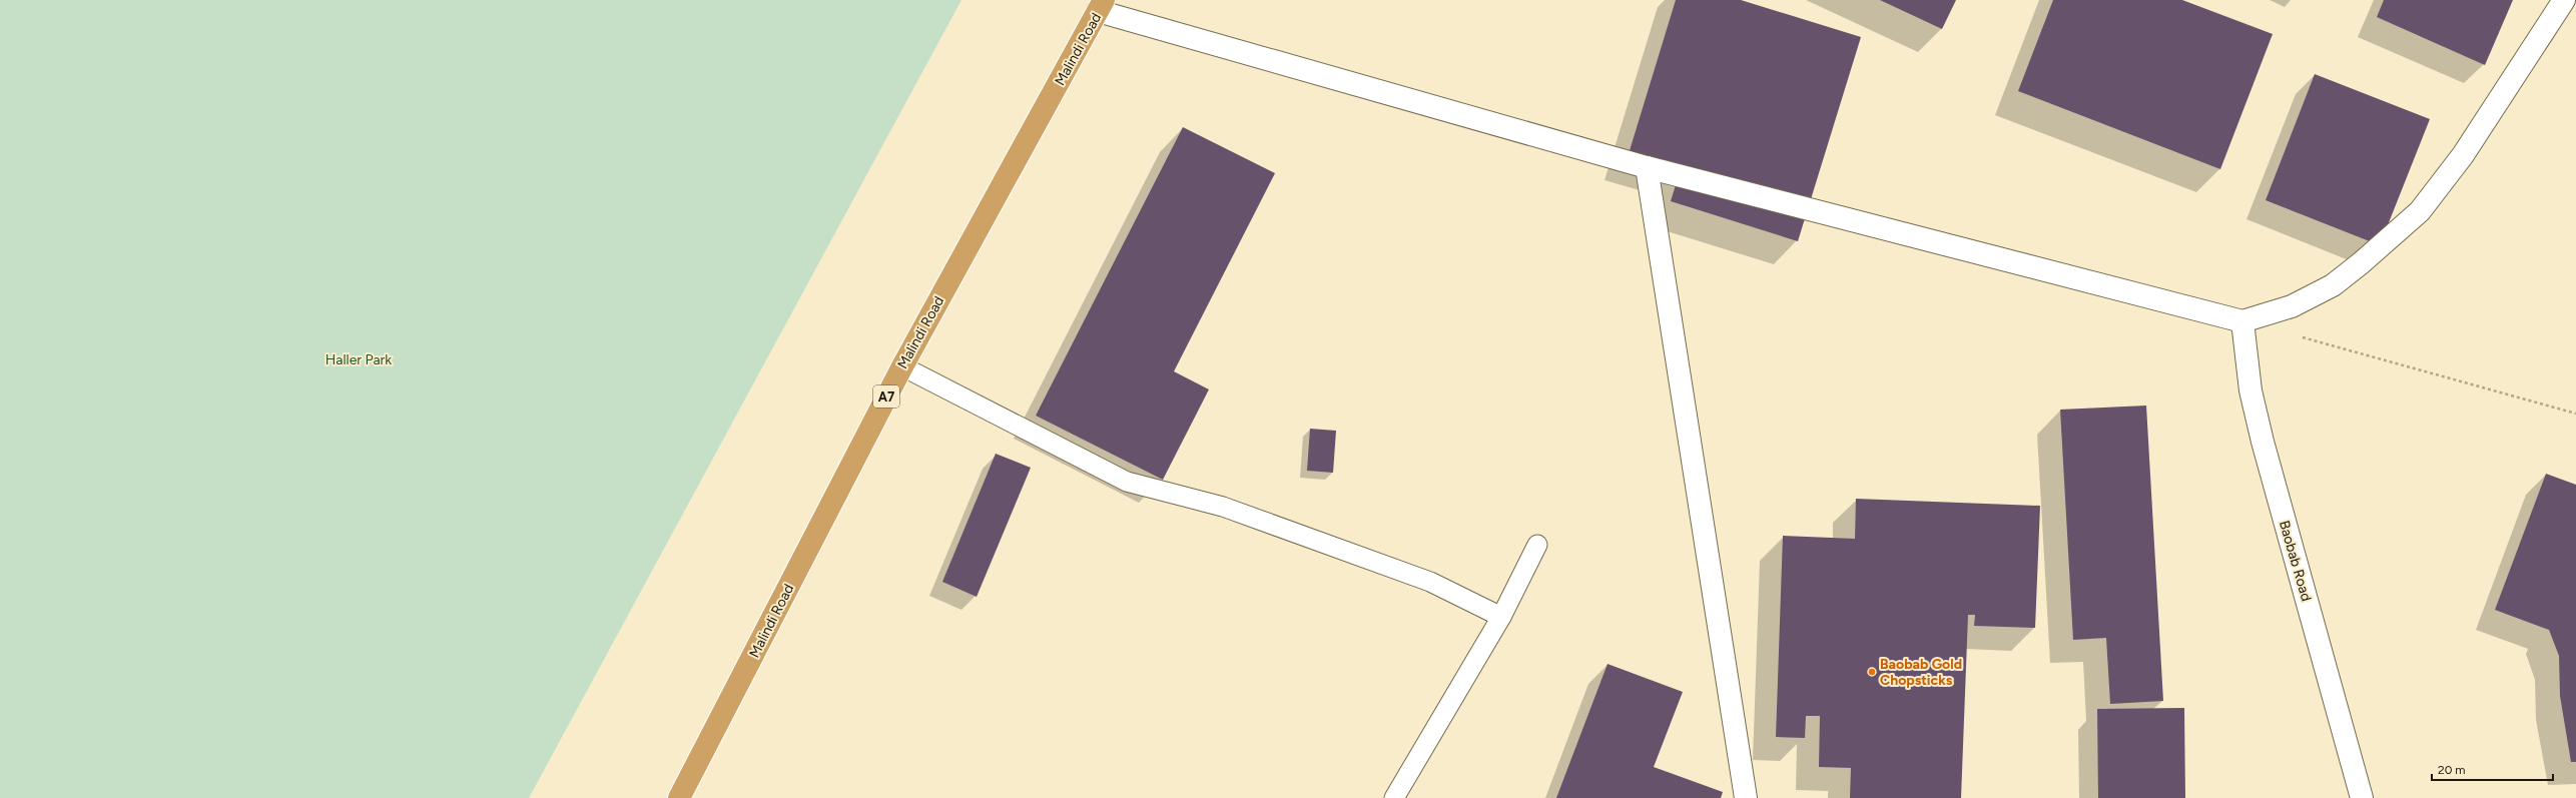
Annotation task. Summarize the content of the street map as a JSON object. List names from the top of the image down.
{
  "streets": {
    "highway": ["Malindi Road", "A7"],
    "street": ["Baobab Road"]
  },
  "parks": ["Haller Park"],
  "places": ["Baobab Gold Chopsticks"],
  "scale_bar": "20 m"
}
